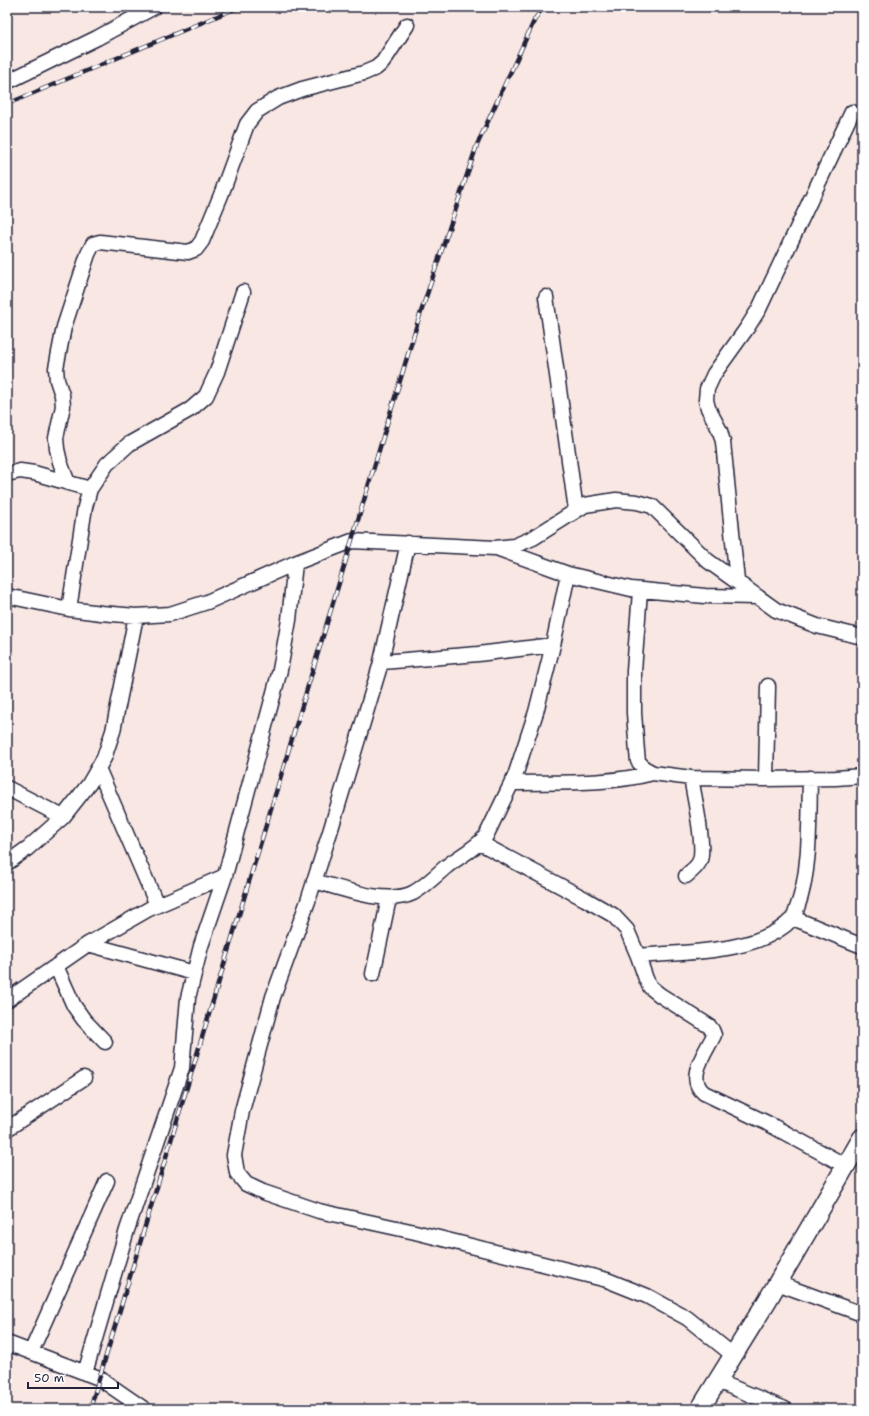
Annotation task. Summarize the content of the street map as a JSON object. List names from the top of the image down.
{
  "scale_bar": "50 m"
}
